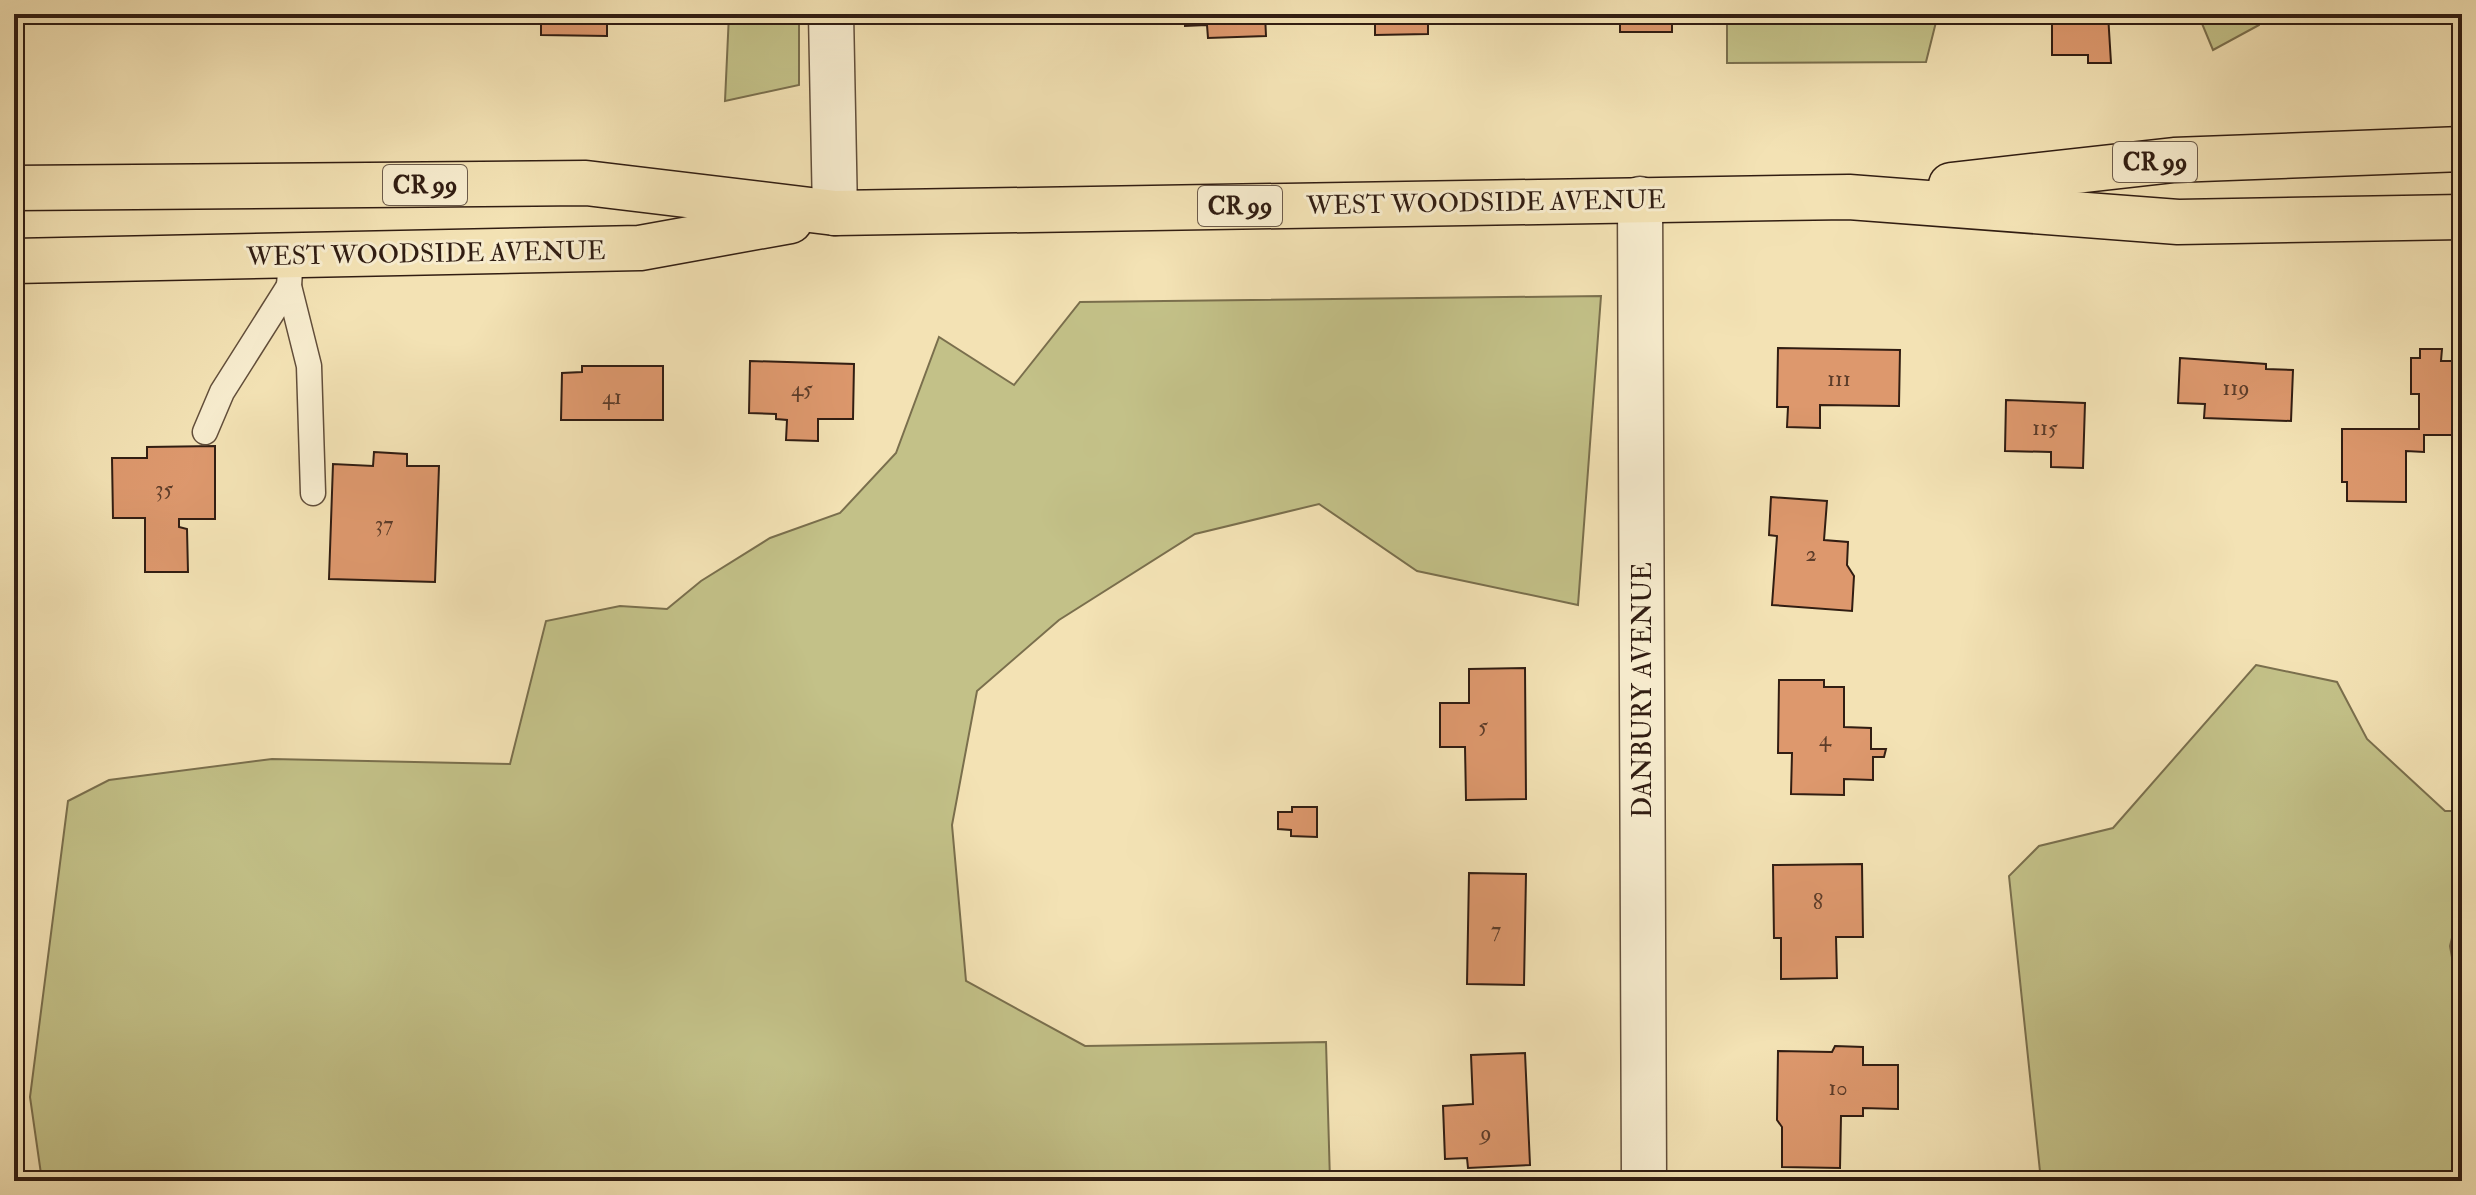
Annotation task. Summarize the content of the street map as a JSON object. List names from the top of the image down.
{
  "streets": {
    "main road": ["CR 99", "WEST WOODSIDE AVENUE"],
    "street": ["DANBURY AVENUE"]
  },
  "crossings": [
    ["WEST WOODSIDE AVENUE", "DANBURY AVENUE"]
  ],
  "house_numbers": [
    "111",
    "119",
    "45",
    "41",
    "115",
    "35",
    "37",
    "2",
    "5",
    "4",
    "8",
    "7",
    "10",
    "9"
  ]
}
